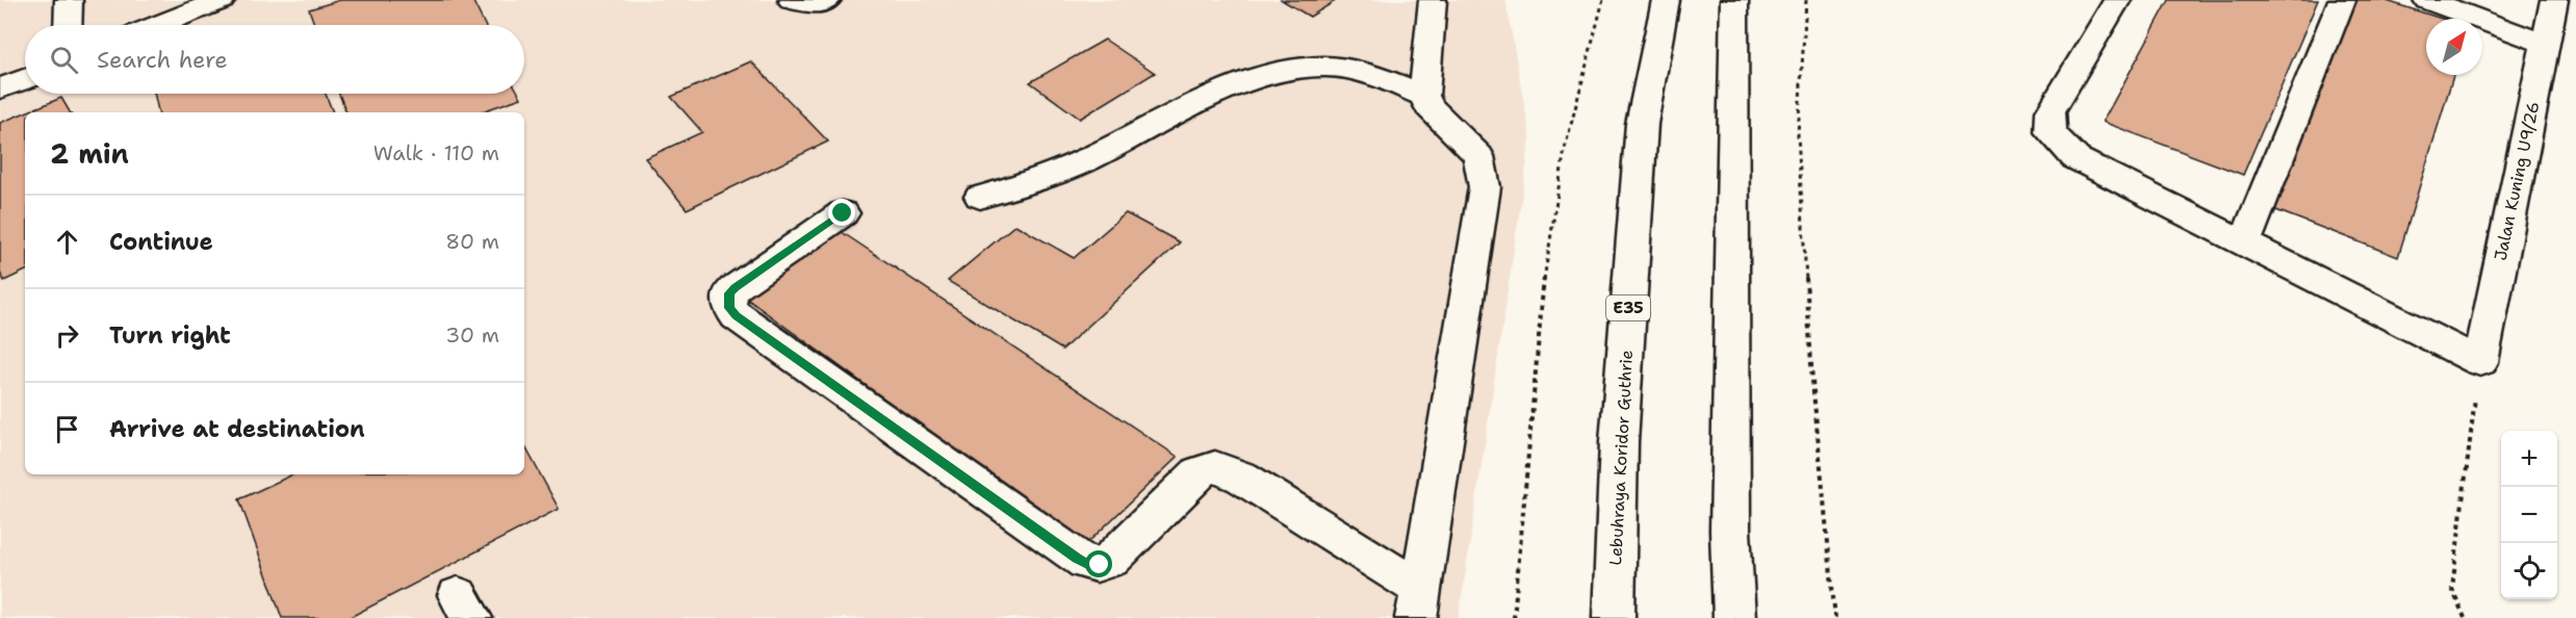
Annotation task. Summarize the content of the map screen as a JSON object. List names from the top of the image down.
{
  "streets": {
    "main road": ["Jalan Kuning U9/26", "E35", "Lebuhraya Koridor Guthrie"]
  },
  "north": "top right",
  "page": {
    "search": "Search here",
    "heading": ["2 min", "Walk · 110 m"],
    "list": [
      ["Continue", "80 m"],
      ["Turn right", "30 m"],
      "Arrive at destination"
    ],
    "map_buttons": ["+", "−"]
  }
}
